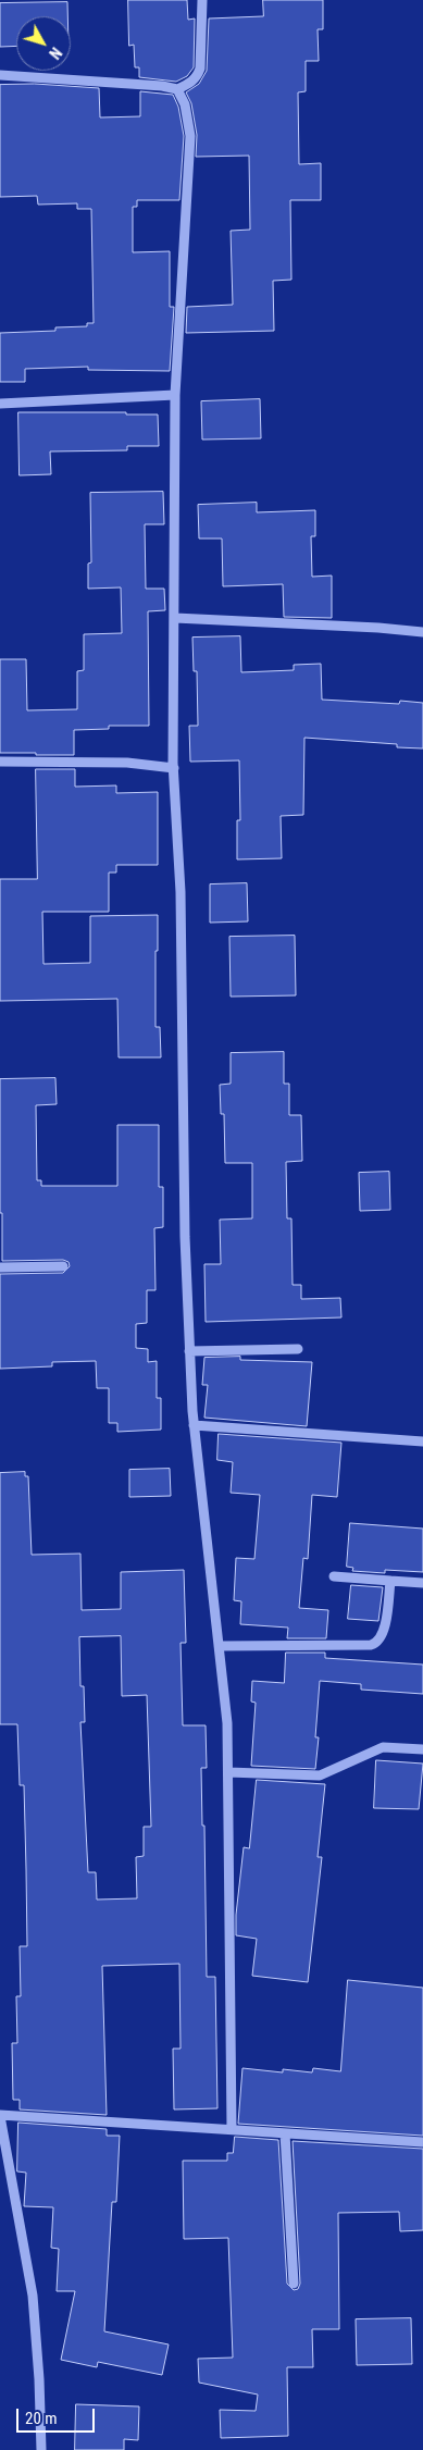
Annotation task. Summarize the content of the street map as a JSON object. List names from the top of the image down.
{
  "scale_bar": "20 m",
  "north": "bottom right"
}
